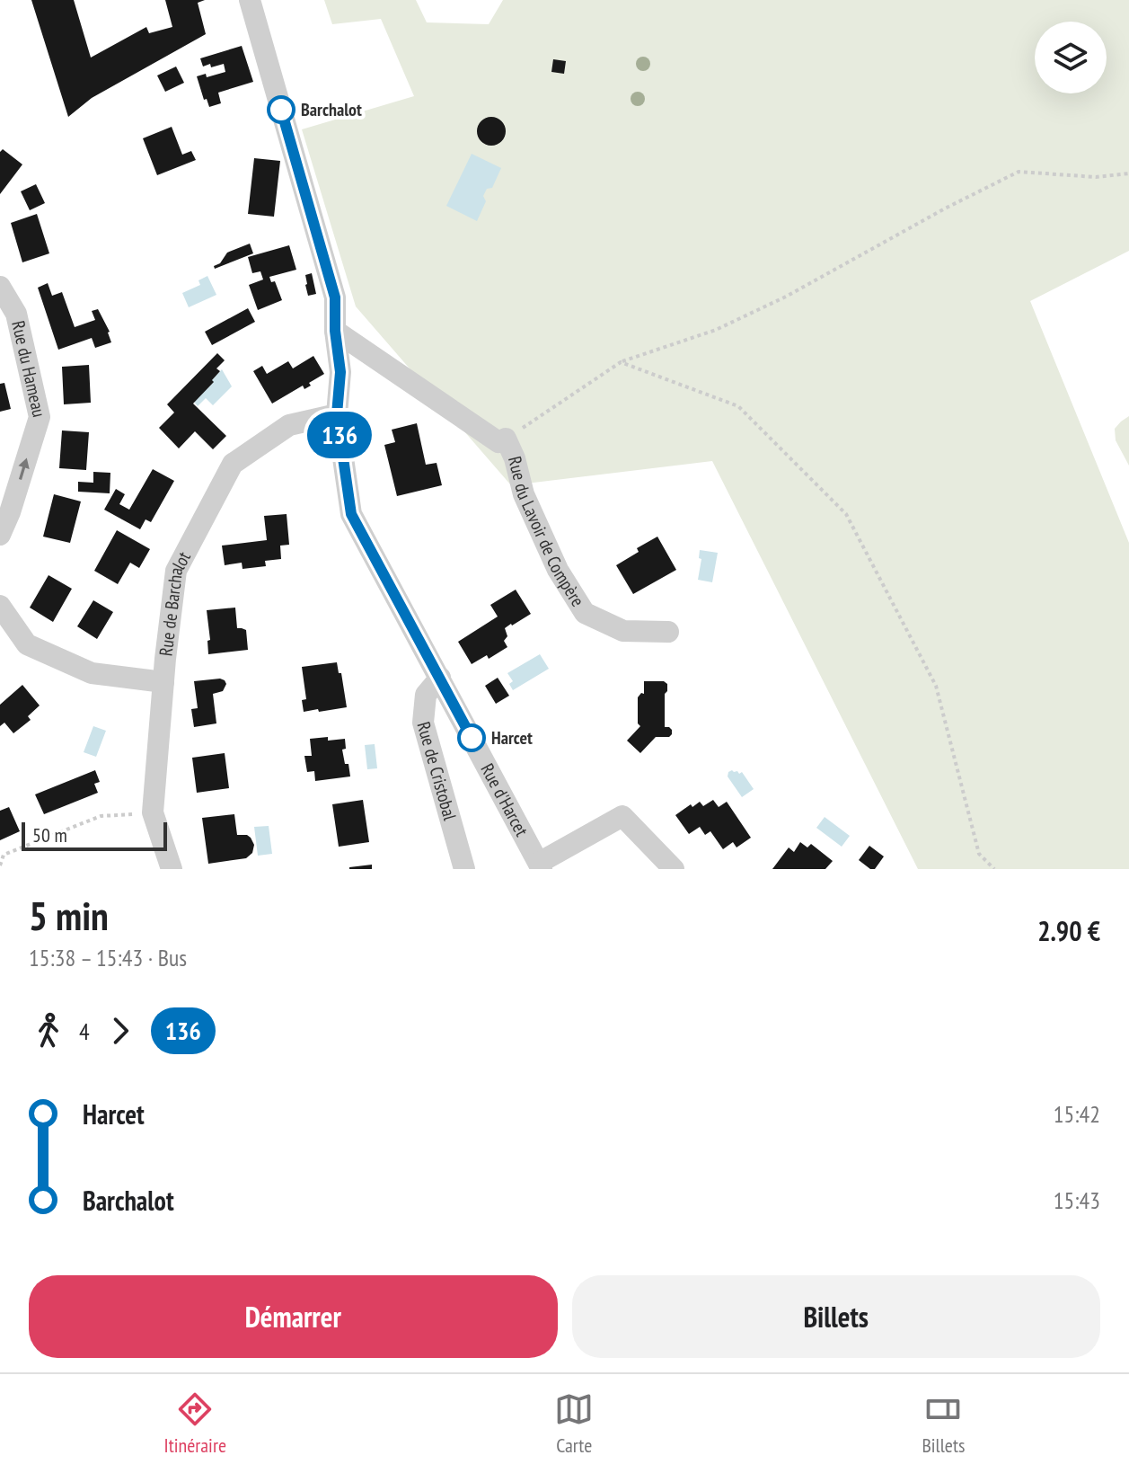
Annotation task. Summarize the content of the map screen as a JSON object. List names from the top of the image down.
{
  "streets": {
    "street": [
      "Rue du Hameau",
      "Rue du Lavoir de Compère",
      "Rue de Barchalot",
      "Rue de Cristobal",
      "Rue d'Harcet"
    ]
  },
  "crossings": [
    ["Rue du Lavoir de Compère", "Rue d'Harcet"],
    ["Rue de Barchalot", "Rue d'Harcet"],
    ["Rue de Cristobal", "Rue d'Harcet"]
  ],
  "one_way": ["Rue du Hameau"],
  "places": ["Barchalot", "Harcet"],
  "lines": ["bus line 136"],
  "scale_bar": "50 m",
  "page": {
    "on_map": "136",
    "scale": "50 m",
    "heading": ["5 min", "15:38 – 15:43 · Bus", "2.90 €"],
    "legs": ["4", "136"],
    "list": [
      {
        "name": "Harcet",
        "value": "15:42"
      },
      {
        "name": "Barchalot",
        "value": "15:43"
      }
    ],
    "buttons": ["Démarrer", "Billets"],
    "tabs": ["Itinéraire", "Carte", "Billets"]
  }
}
